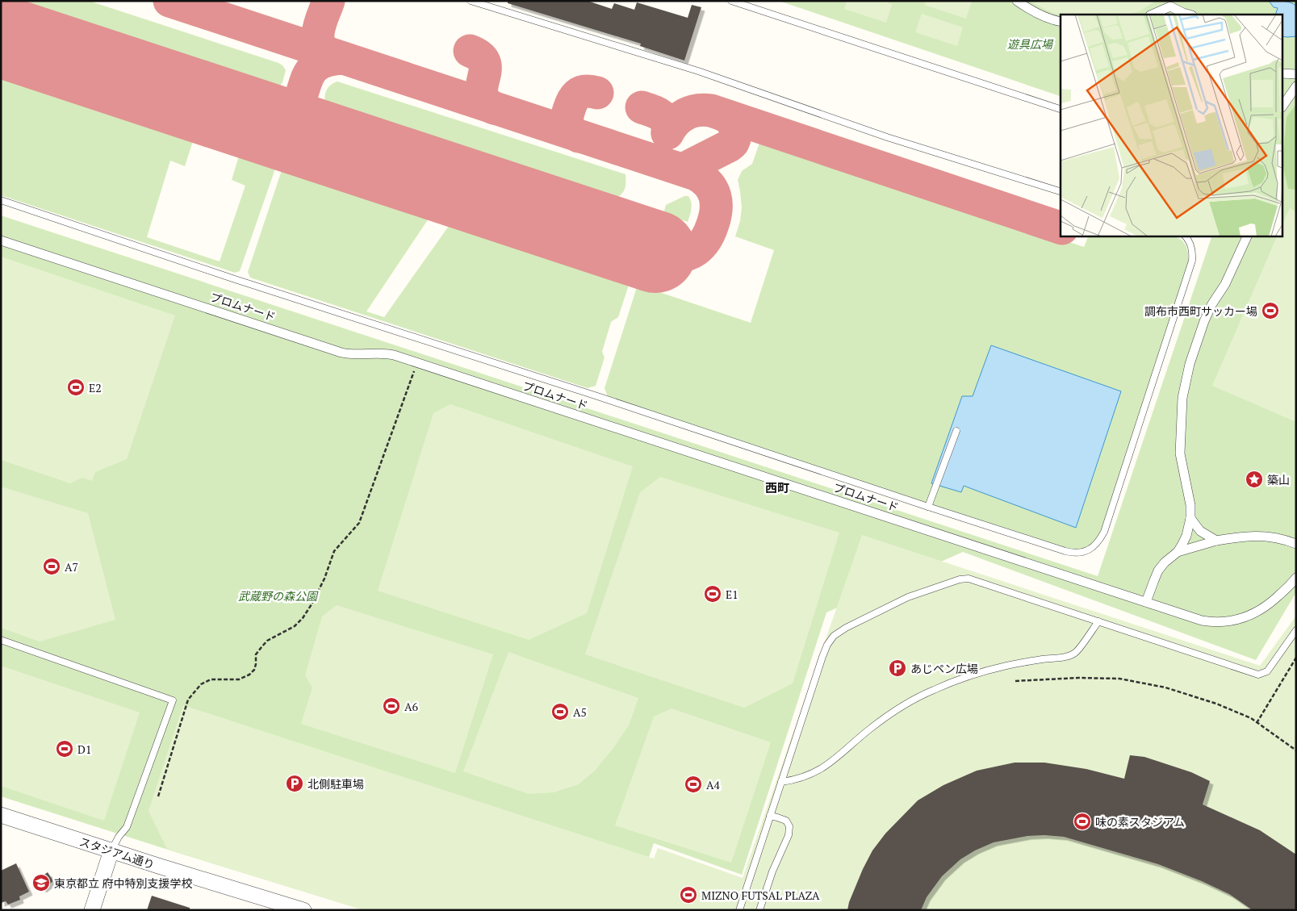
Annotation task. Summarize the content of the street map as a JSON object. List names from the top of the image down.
{
  "streets": {
    "street": ["プロムナード", "スタジアム通り"]
  },
  "districts": ["西町"],
  "parks": ["遊具広場", "武蔵野の森公園"],
  "places": {
    "sports": [
      "調布市西町サッカー場",
      "E2",
      "A7",
      "E1",
      "A6",
      "A5",
      "D1",
      "A4",
      "味の素スタジアム",
      "MIZNO FUTSAL PLAZA"
    ],
    "place": ["築山"],
    "parking": ["あじペン広場", "北側駐車場"],
    "school or university": ["東京都立 府中特別支援学校"]
  }
}
